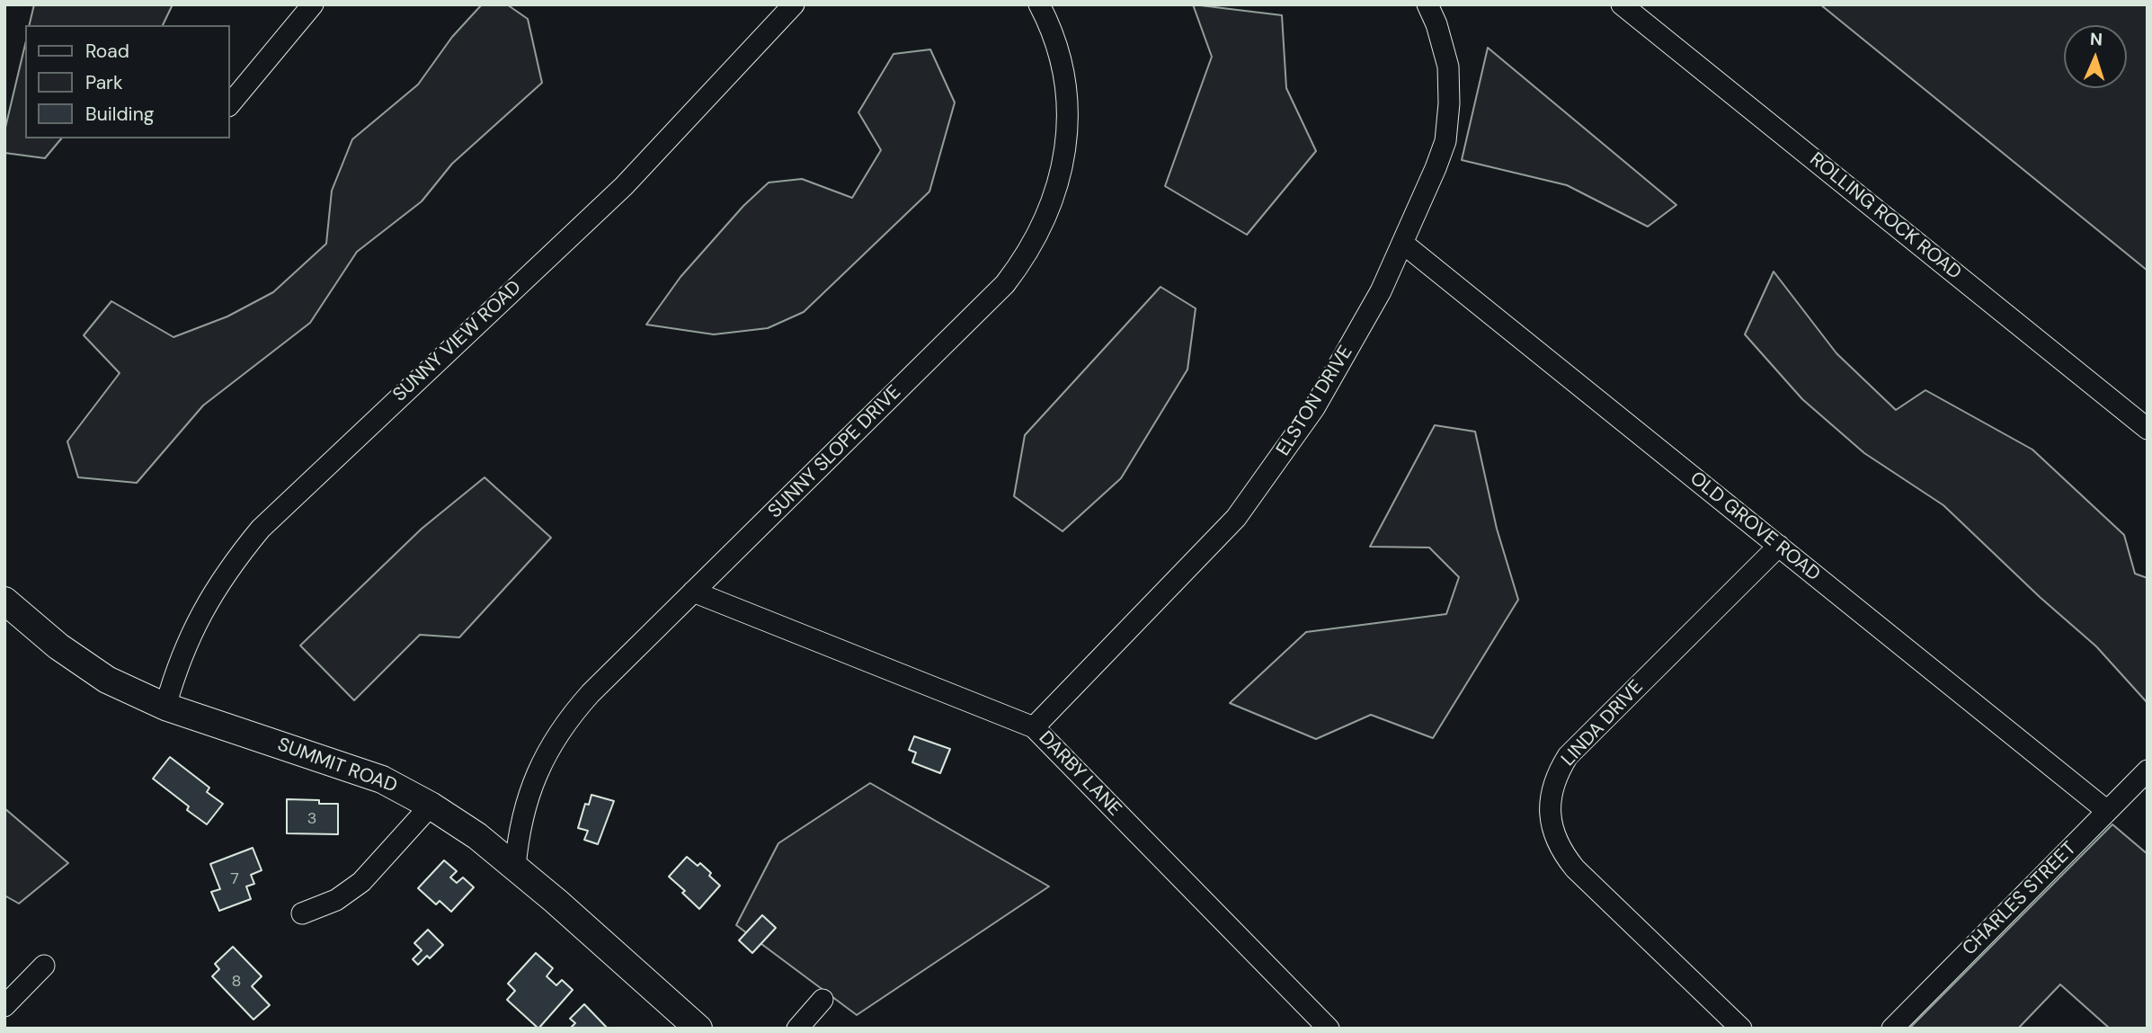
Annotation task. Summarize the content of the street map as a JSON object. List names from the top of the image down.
{
  "streets": {
    "main road": ["SUMMIT ROAD"],
    "street": [
      "ROLLING ROCK ROAD",
      "SUNNY VIEW ROAD",
      "ELSTON DRIVE",
      "SUNNY SLOPE DRIVE",
      "OLD GROVE ROAD",
      "LINDA DRIVE",
      "DARBY LANE",
      "CHARLES STREET"
    ]
  },
  "crossings": [
    ["SUNNY VIEW ROAD", "SUMMIT ROAD"],
    ["ELSTON DRIVE", "OLD GROVE ROAD"],
    ["ELSTON DRIVE", "DARBY LANE"],
    ["SUNNY SLOPE DRIVE", "SUMMIT ROAD"],
    ["SUNNY SLOPE DRIVE", "DARBY LANE"],
    ["OLD GROVE ROAD", "LINDA DRIVE"],
    ["OLD GROVE ROAD", "CHARLES STREET"]
  ],
  "house_numbers": ["3", "7", "8"],
  "legend": ["Road", "Park", "Building"],
  "north": "top"
}
